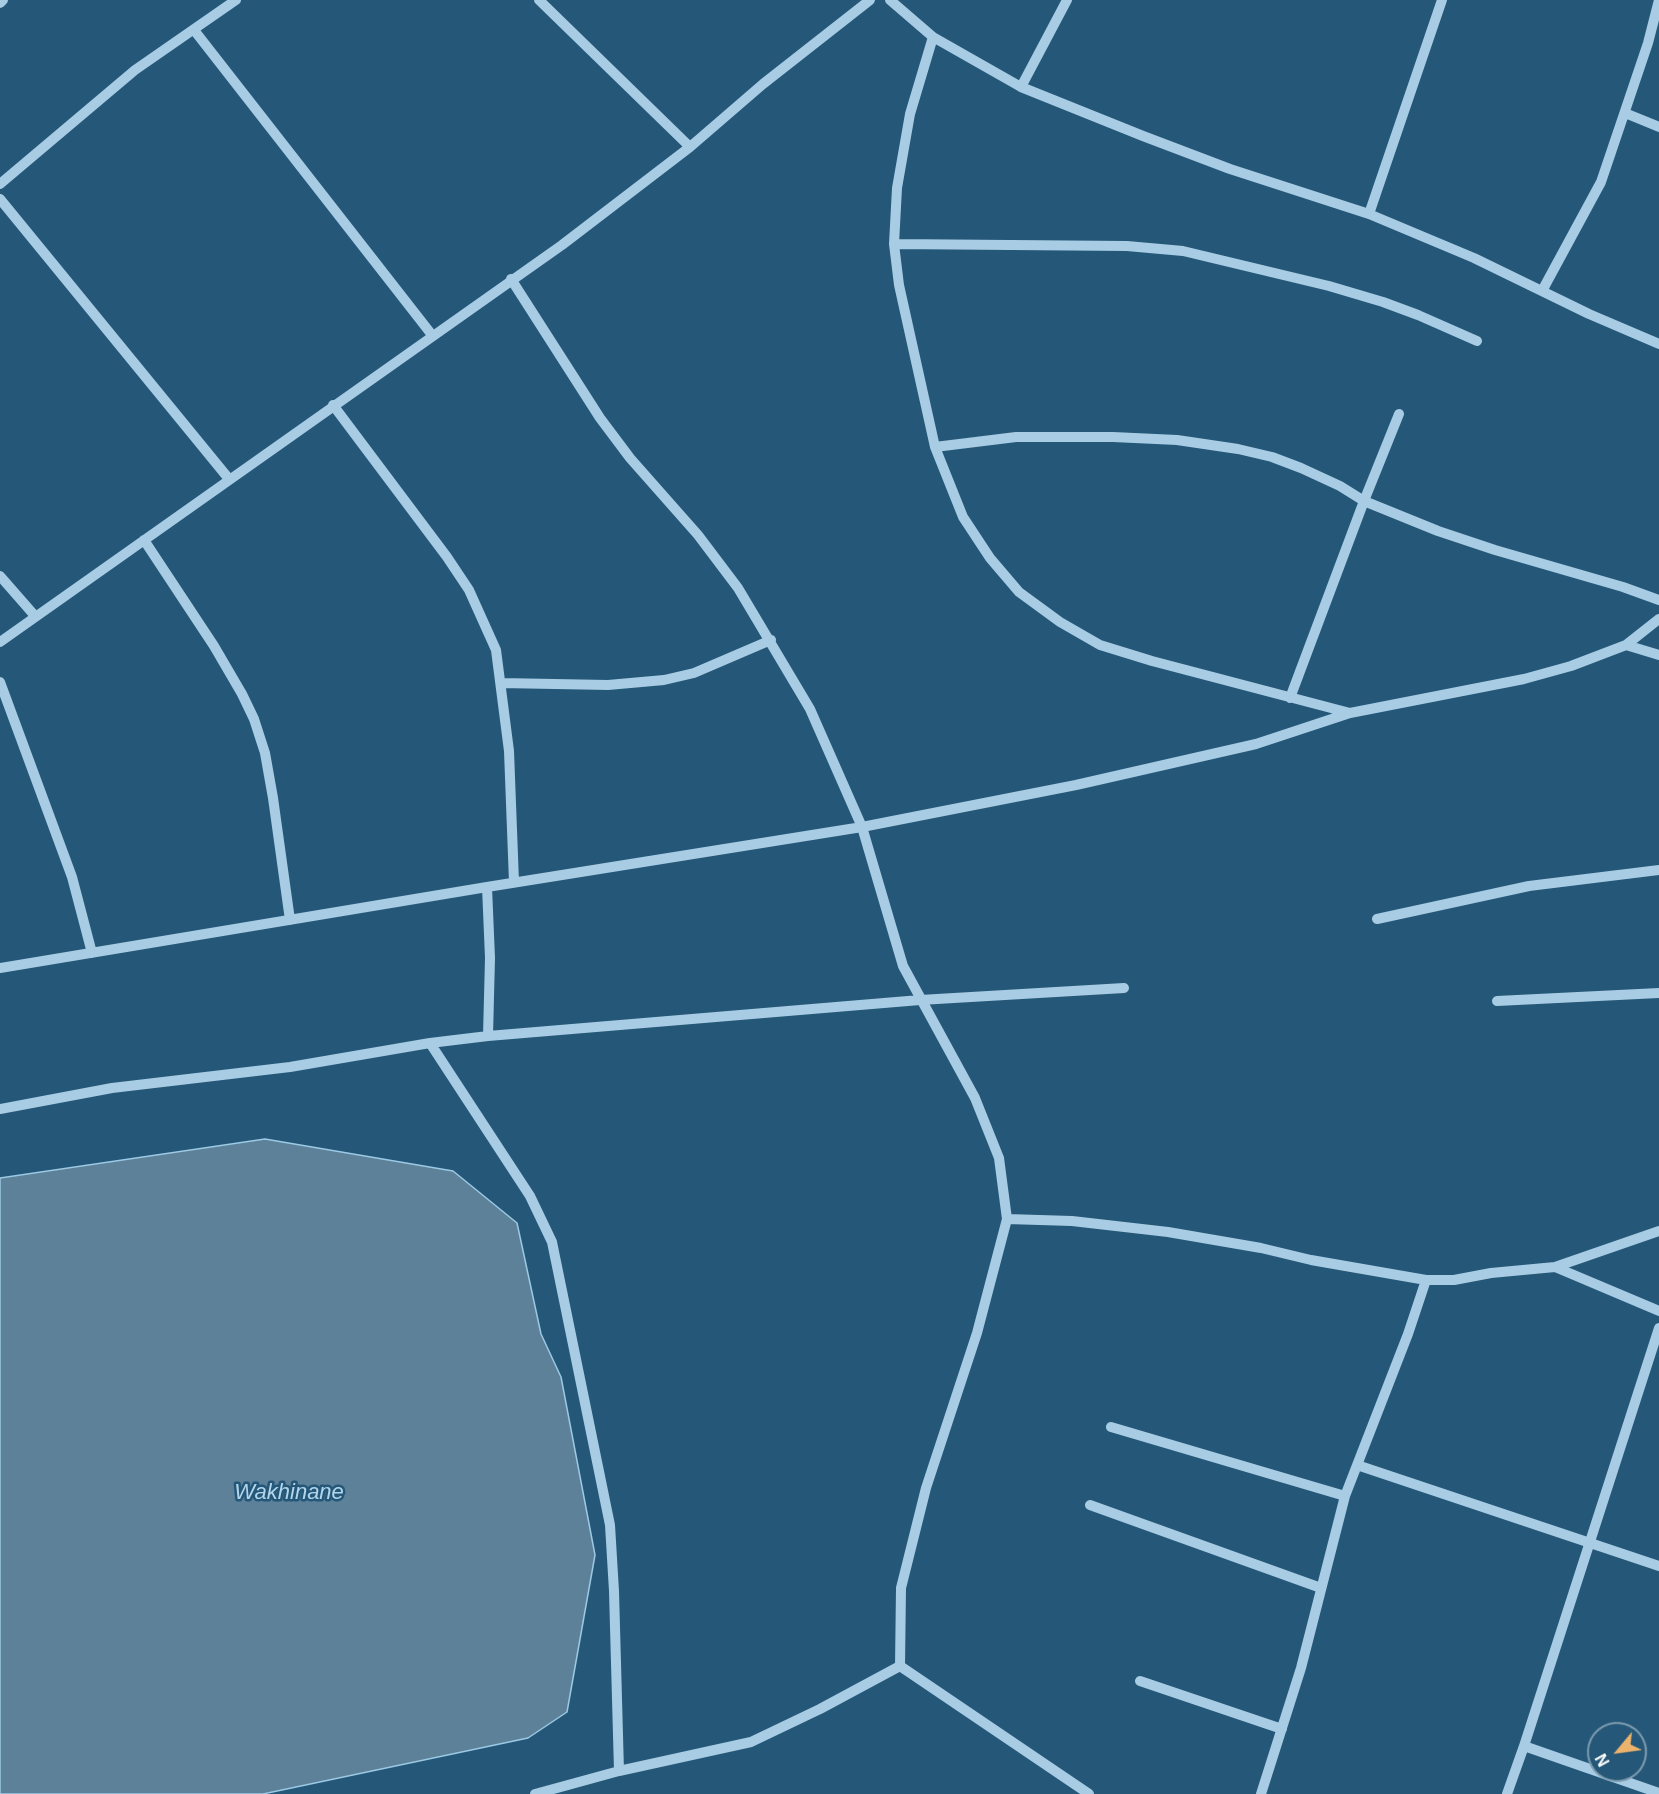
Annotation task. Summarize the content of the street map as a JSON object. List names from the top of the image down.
{
  "water": ["Wakhinane"],
  "north": "bottom left"
}
